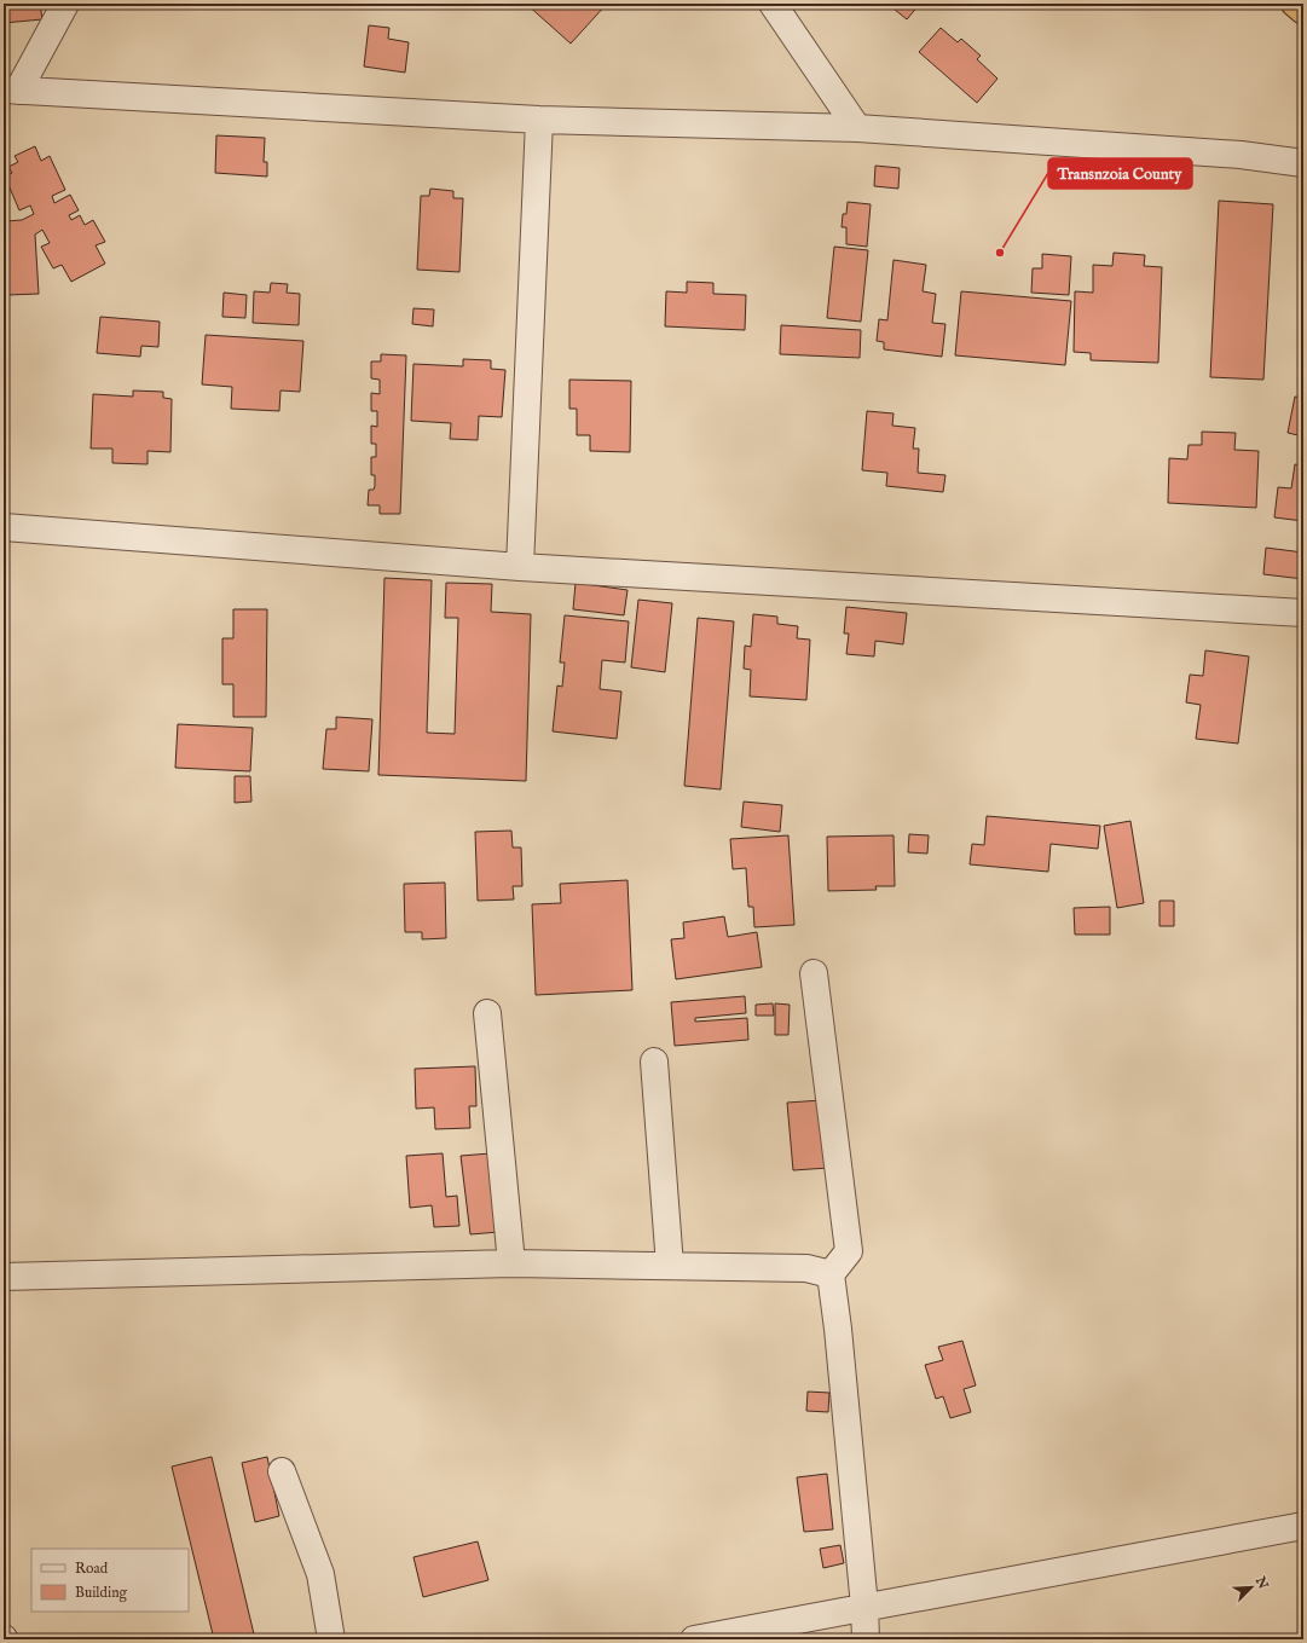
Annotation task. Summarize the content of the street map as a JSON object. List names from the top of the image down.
{
  "places": ["Transnzoia County"],
  "legend": ["Road", "Building"],
  "north": "top right"
}
